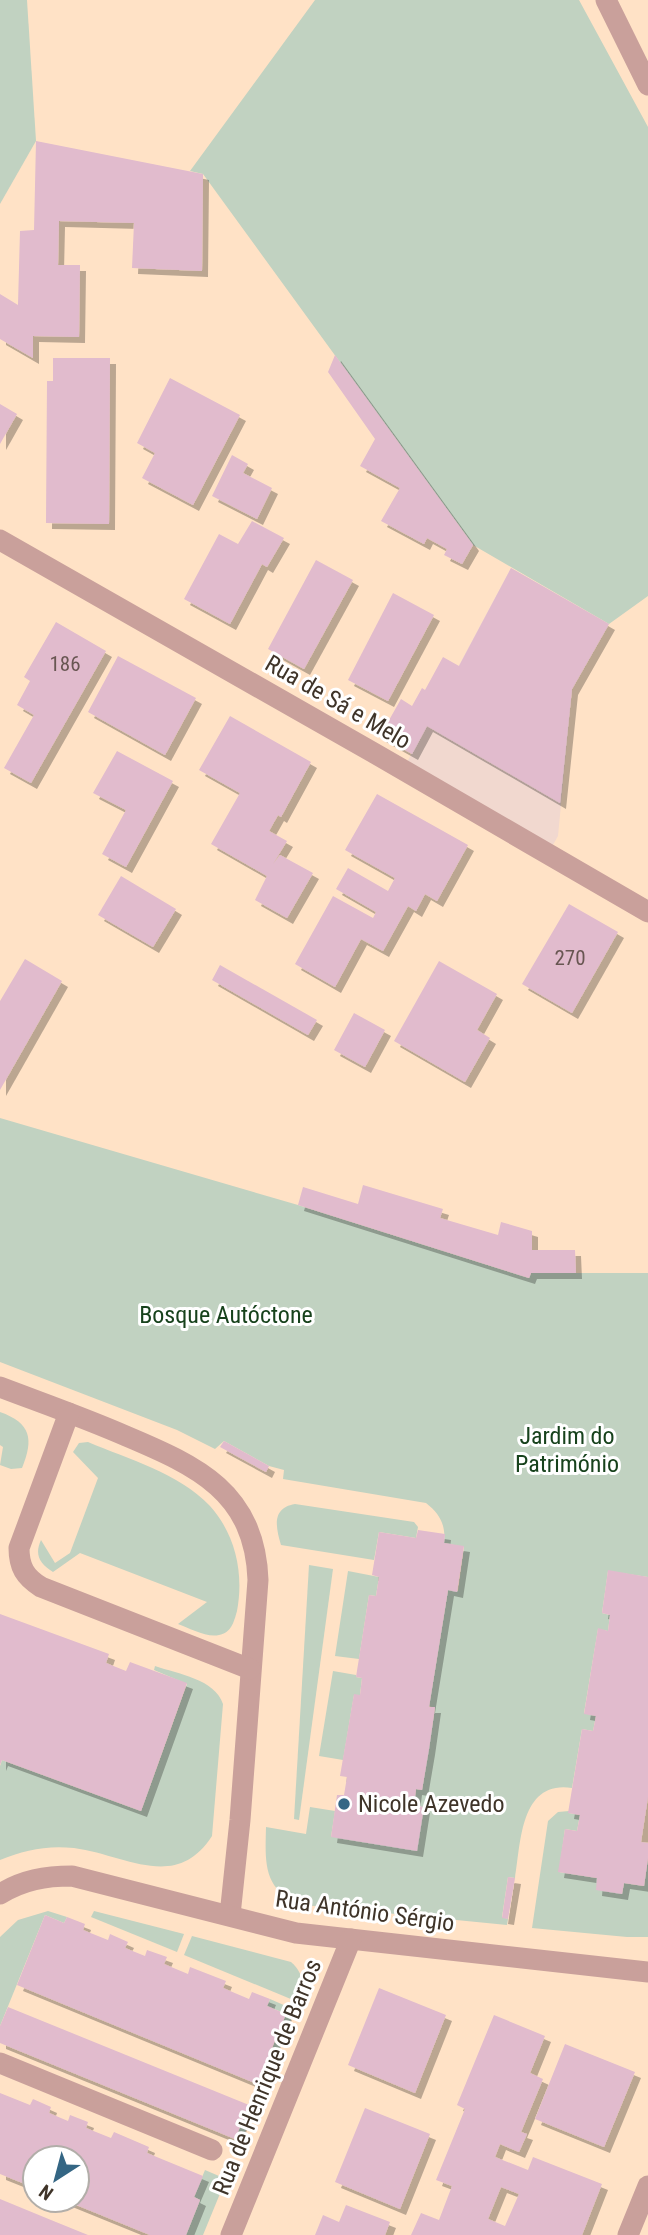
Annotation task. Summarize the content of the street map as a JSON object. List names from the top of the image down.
{
  "streets": {
    "street": ["Rua de Sá e Melo", "Rua António Sérgio", "Rua de Henrique de Barros"]
  },
  "crossings": [
    ["Rua António Sérgio", "Rua de Henrique de Barros"]
  ],
  "parks": ["Bosque Autóctone", "Jardim do Património"],
  "places": ["Nicole Azevedo"],
  "house_numbers": ["186", "270"],
  "north": "bottom left"
}
